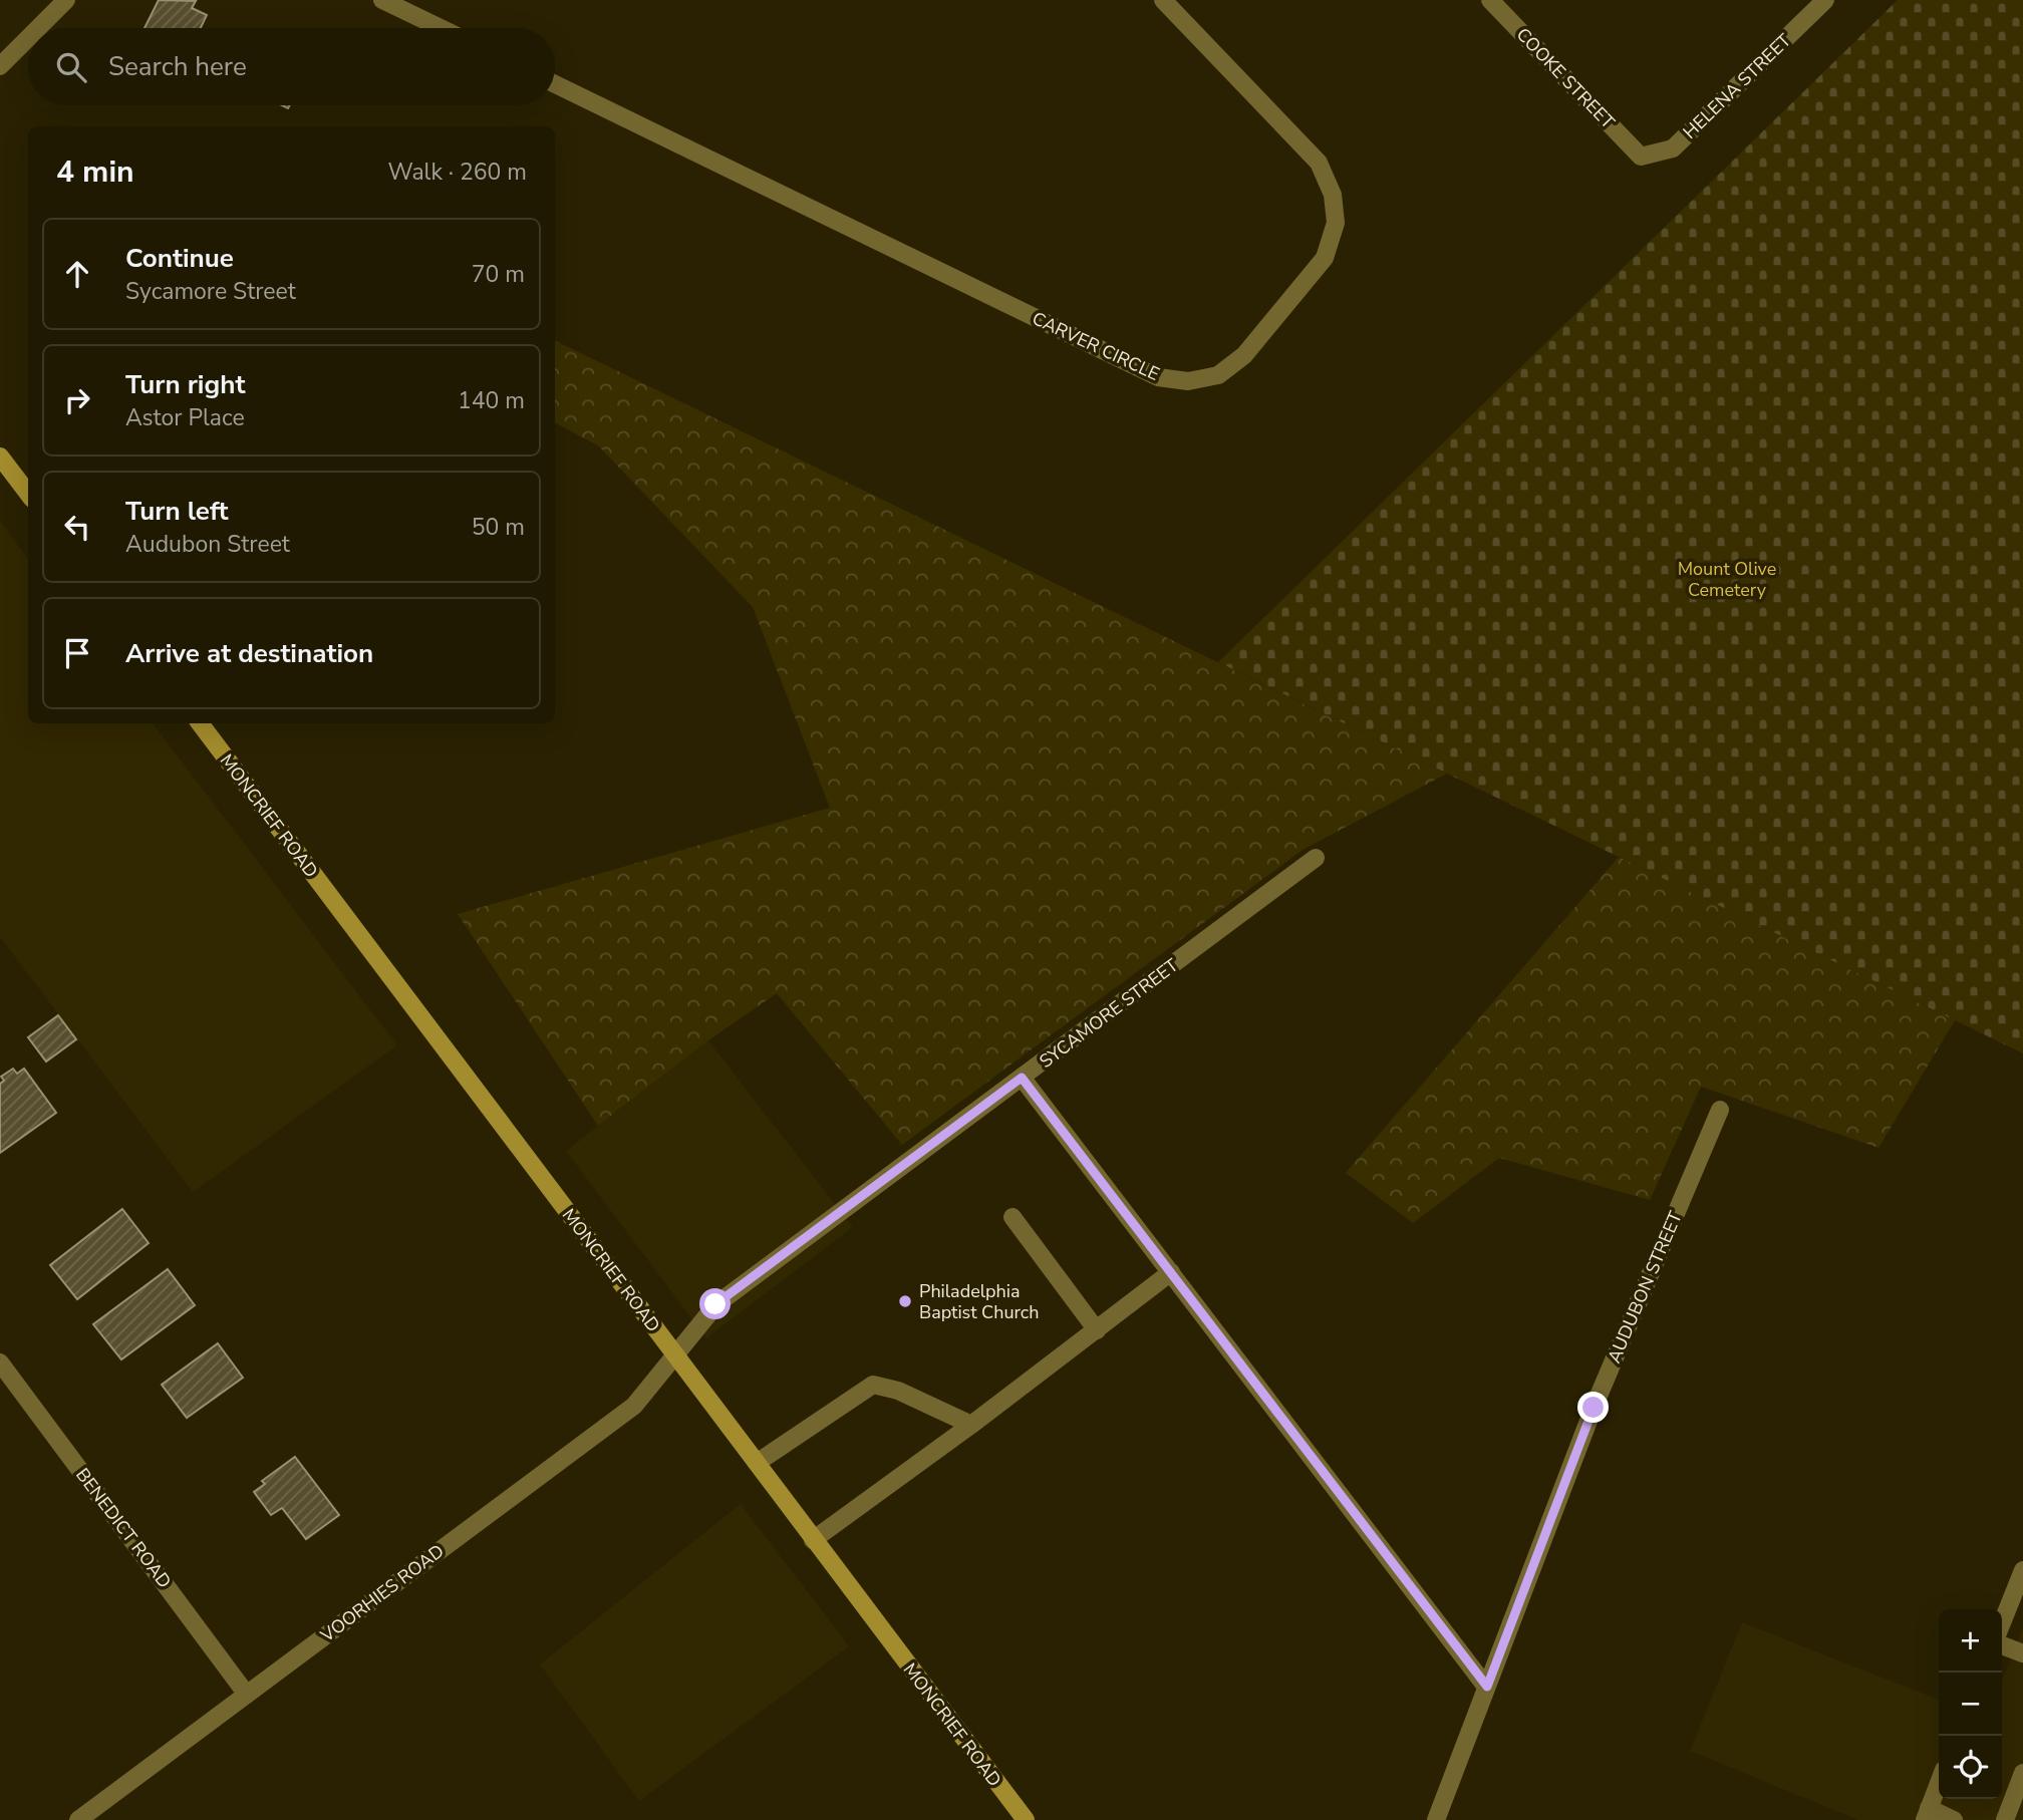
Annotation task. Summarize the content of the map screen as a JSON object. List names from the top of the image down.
{
  "streets": {
    "main road": ["MONCRIEF ROAD"],
    "street": [
      "COOKE STREET",
      "HELENA STREET",
      "CARVER CIRCLE",
      "SYCAMORE STREET",
      "AUDUBON STREET",
      "BENEDICT ROAD",
      "VOORHIES ROAD"
    ]
  },
  "crossings": [
    ["COOKE STREET", "HELENA STREET"],
    ["MONCRIEF ROAD", "SYCAMORE STREET"],
    ["MONCRIEF ROAD", "VOORHIES ROAD"],
    ["SYCAMORE STREET", "VOORHIES ROAD"],
    ["BENEDICT ROAD", "VOORHIES ROAD"]
  ],
  "parks": ["Mount Olive Cemetery"],
  "places": ["Philadelphia Baptist Church"],
  "page": {
    "search": "Search here",
    "heading": ["4 min", "Walk · 260 m"],
    "list": [
      ["Continue", "Sycamore Street", "70 m"],
      ["Turn right", "Astor Place", "140 m"],
      ["Turn left", "Audubon Street", "50 m"],
      "Arrive at destination"
    ],
    "map_buttons": ["+", "−"]
  }
}
